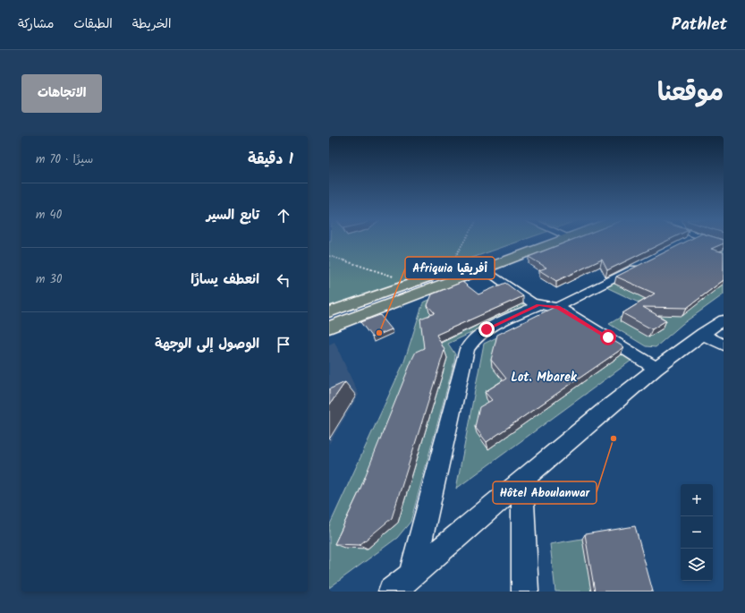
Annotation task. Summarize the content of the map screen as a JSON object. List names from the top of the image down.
{
  "districts": ["Lot. Mbarek"],
  "places": ["Afriquia أفريقيا", "Hôtel Aboulanwar"],
  "page": {
    "header": "Pathlet",
    "nav": ["الخريطة", "الطبقات", "مشاركة"],
    "title": "موقعنا",
    "buttons": "الاتجاهات",
    "heading": ["1 دقيقة", "سيرًا · 70 m"],
    "list": [
      ["تابع السير", "40 m"],
      ["انعطف يسارًا", "30 m"],
      "الوصول إلى الوجهة"
    ],
    "map_buttons": ["+", "−"]
  }
}
